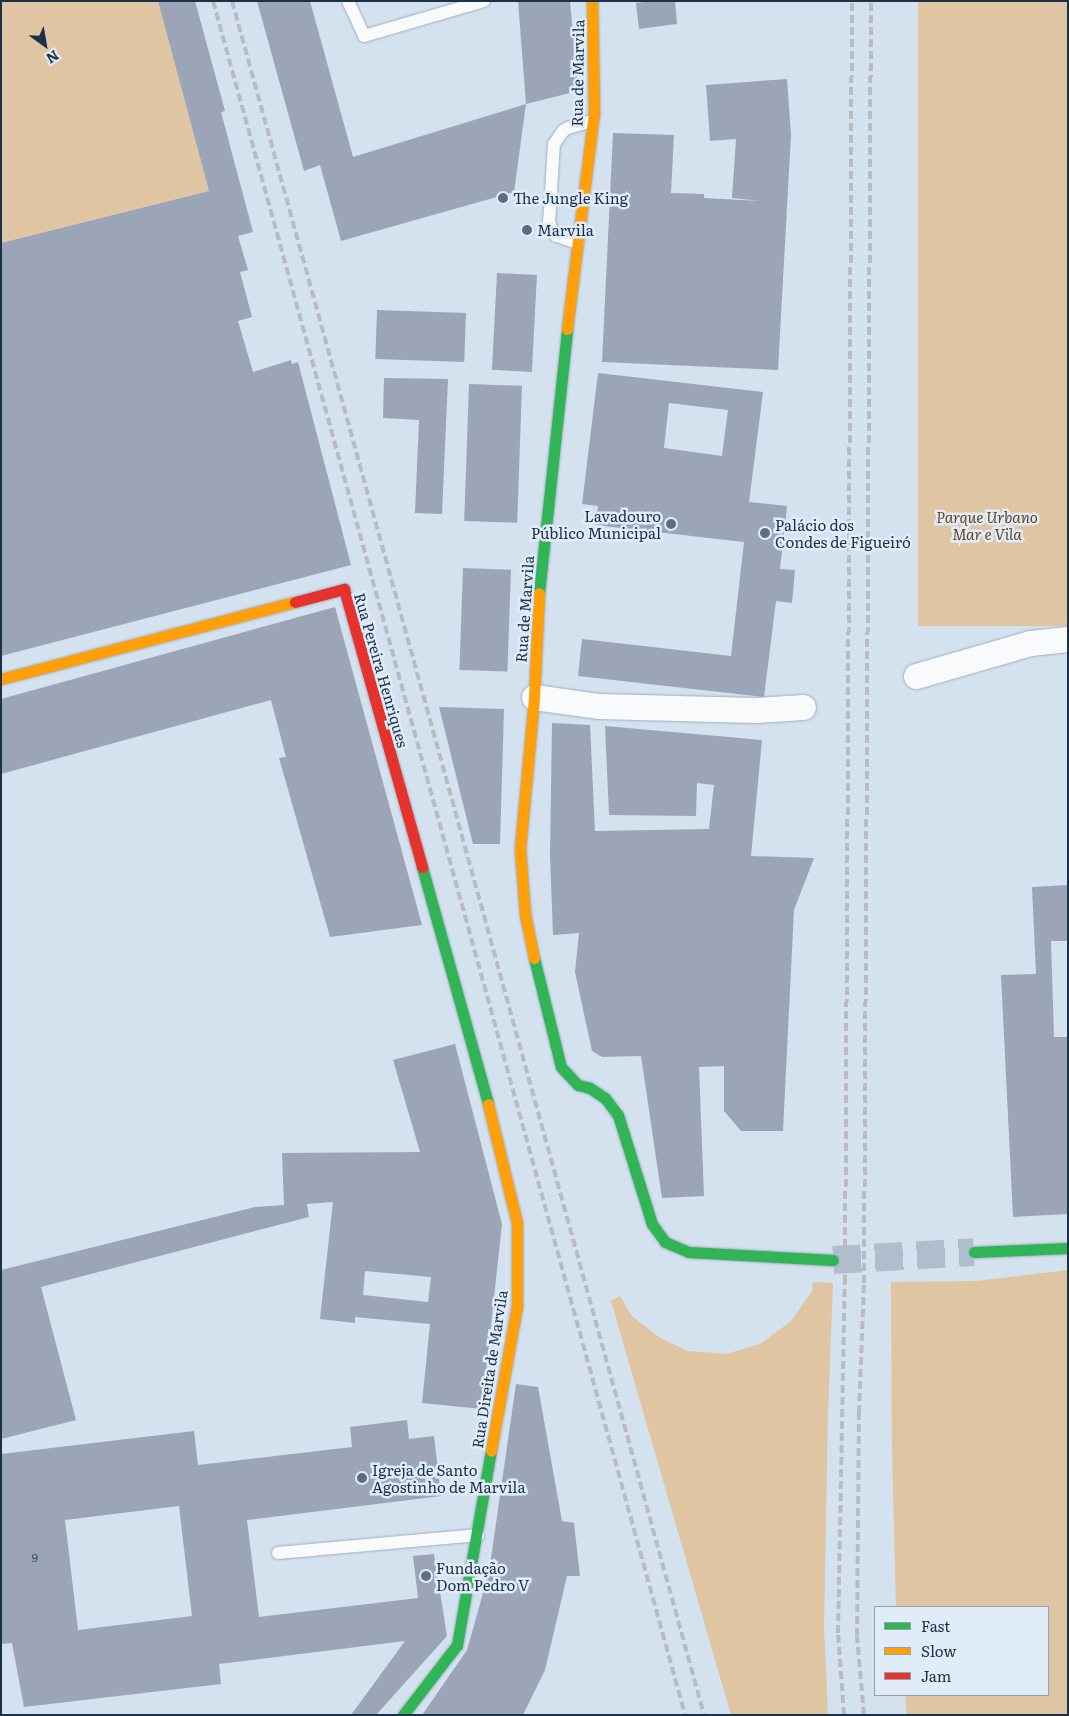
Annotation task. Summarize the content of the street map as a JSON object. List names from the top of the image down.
{
  "streets": {
    "street": ["Rua de Marvila", "Rua Pereira Henriques", "Rua Direita de Marvila"]
  },
  "crossings": [
    ["Rua Pereira Henriques", "Rua Direita de Marvila"]
  ],
  "parks": ["Parque Urbano Mar e Vila"],
  "places": [
    "The Jungle King",
    "Marvila",
    "Lavadouro Público Municipal",
    "Palácio dos Condes de Figueiró",
    "Igreja de Santo Agostinho de Marvila",
    "Fundação Dom Pedro V"
  ],
  "house_numbers": ["9"],
  "legend": ["Fast", "Slow", "Jam"],
  "north": "bottom right"
}
